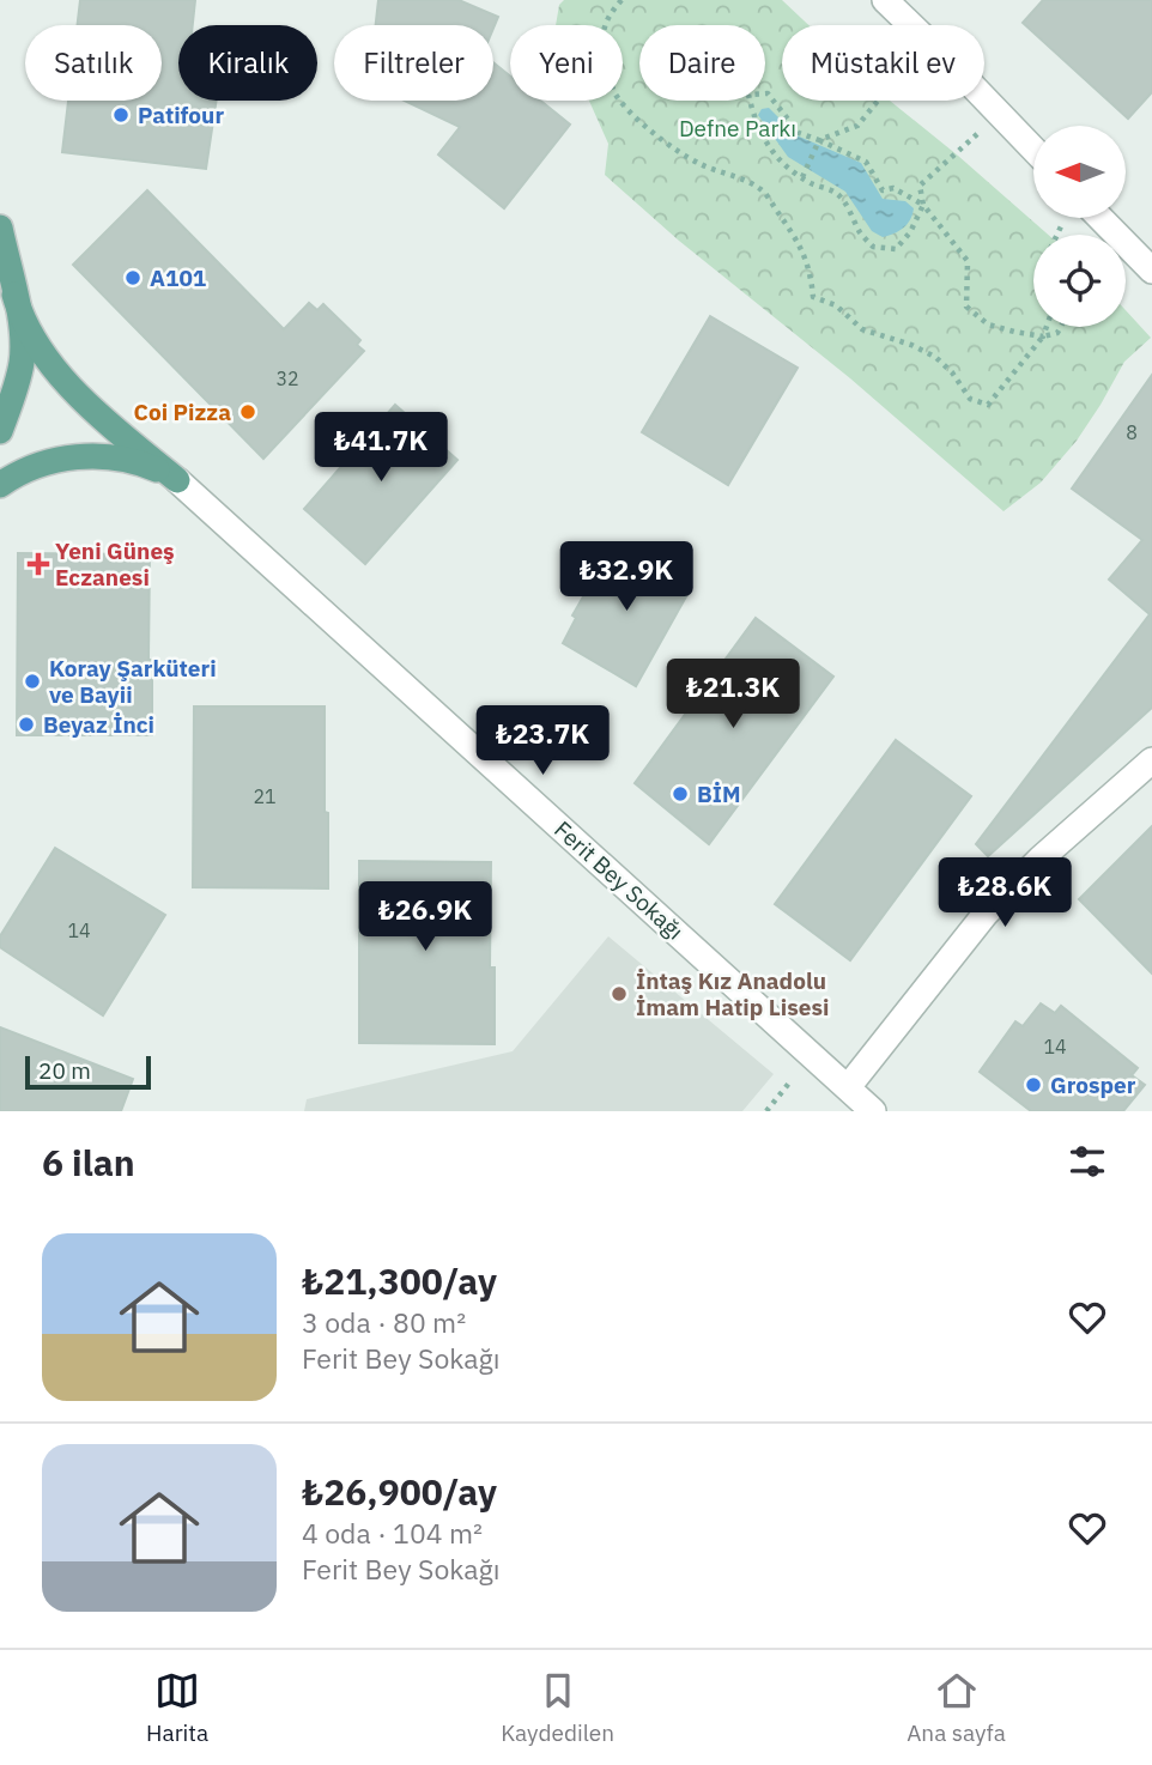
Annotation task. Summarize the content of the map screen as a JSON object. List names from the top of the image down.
{
  "streets": {
    "street": ["Ferit Bey Sokağı"]
  },
  "parks": ["Defne Parkı"],
  "places": {
    "other": [
      "Patifour",
      "A101",
      "Coi Pizza",
      "Koray Şarküteri ve Bayii",
      "Beyaz İnci",
      "BİM",
      "İntaş Kız Anadolu İmam Hatip Lisesi",
      "Grosper"
    ],
    "health": ["Yeni Güneş Eczanesi"]
  },
  "house_numbers": [
    "32",
    "8",
    "21",
    "14",
    "14"
  ],
  "scale_bar": "20 m",
  "north": "left",
  "page": {
    "chip": [
      "Satılık",
      "Kiralık",
      "Filtreler",
      "Yeni",
      "Daire",
      "Müstakil ev"
    ],
    "price": [
      "₺41.7K",
      "₺32.9K",
      "₺21.3K",
      "₺23.7K",
      "₺28.6K",
      "₺26.9K"
    ],
    "scale": "20 m",
    "heading": "6 ilan",
    "list": [
      {
        "name": "₺21,300/ay",
        "note": "3 oda · 80 m² · Ferit Bey Sokağı"
      },
      {
        "name": "₺26,900/ay",
        "note": "4 oda · 104 m² · Ferit Bey Sokağı"
      }
    ],
    "tabs": ["Harita", "Kaydedilen", "Ana sayfa"]
  }
}
